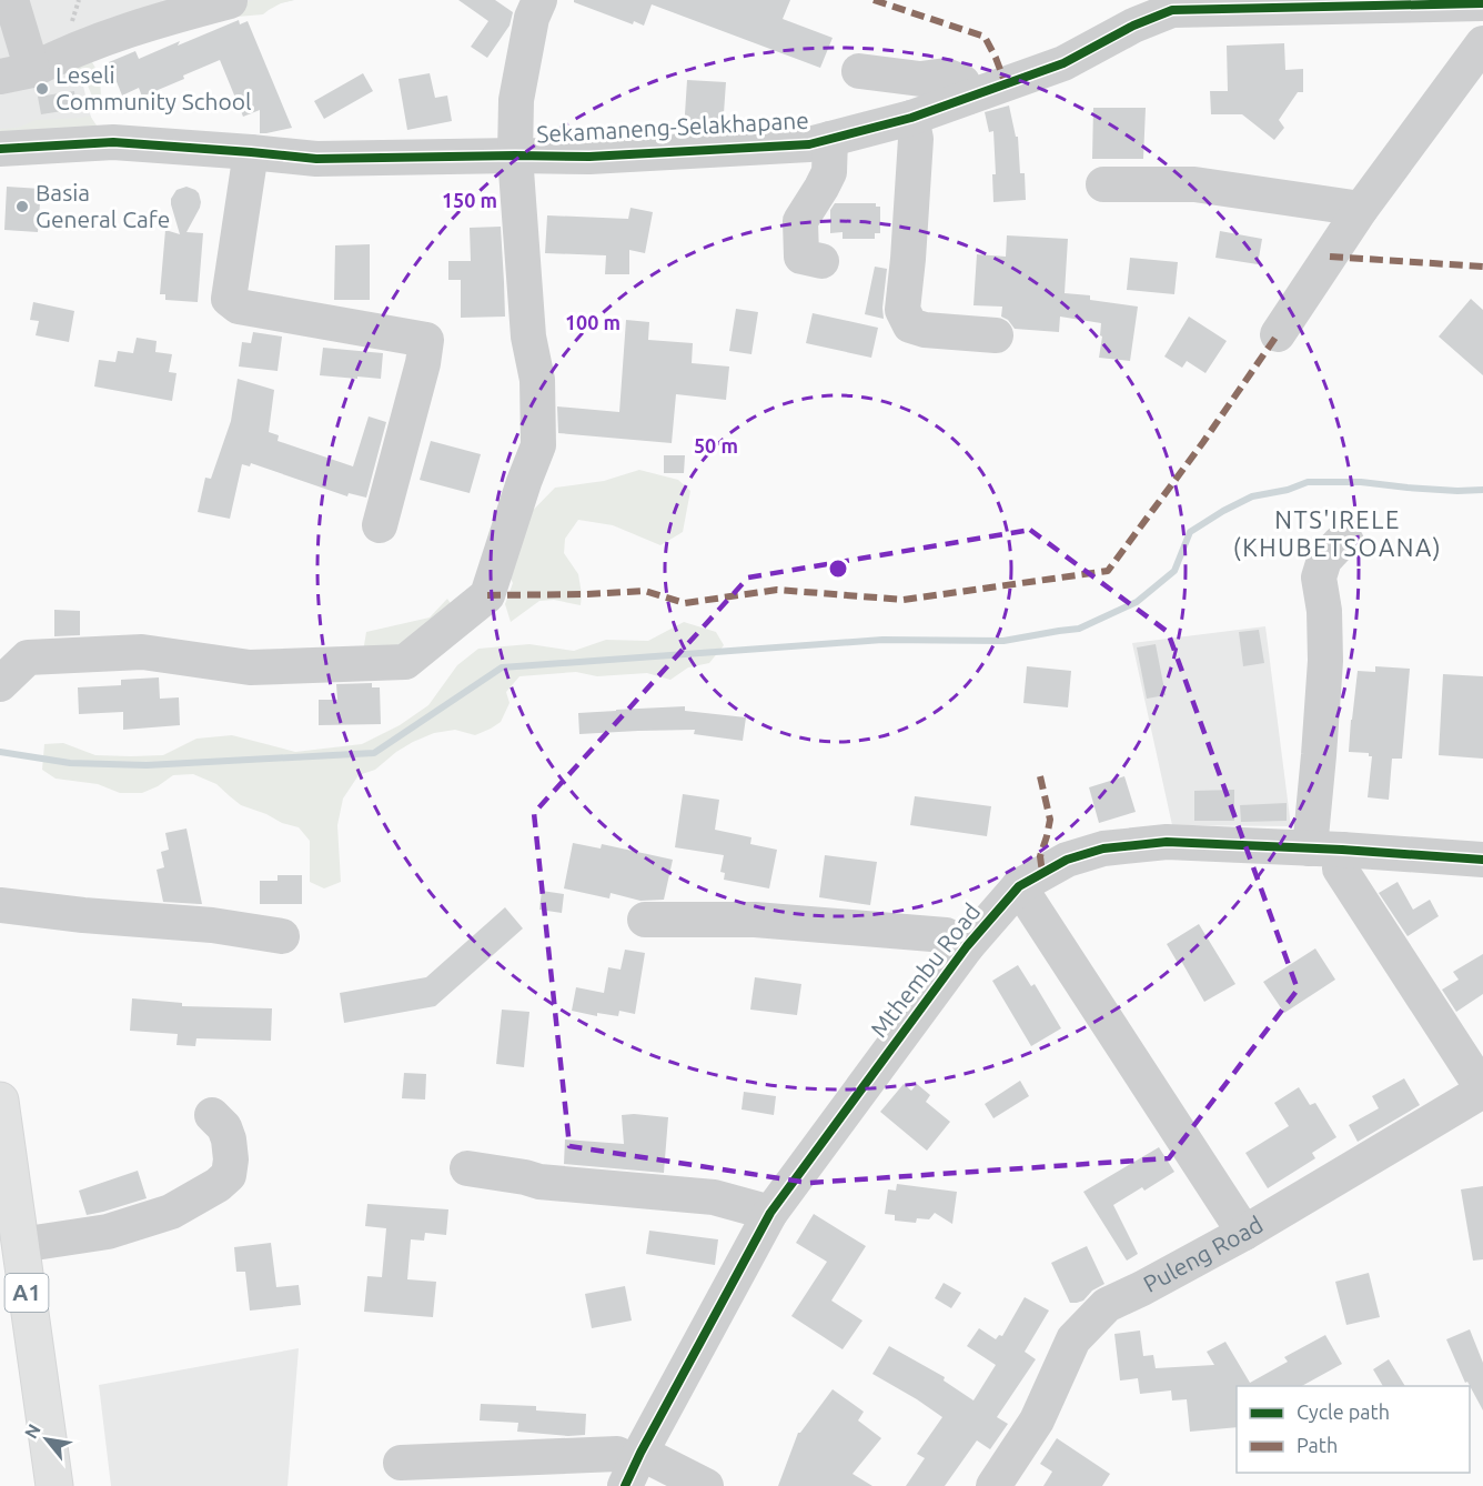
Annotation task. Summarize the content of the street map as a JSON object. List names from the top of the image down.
{
  "streets": {
    "main road": ["A1"],
    "street": ["Sekamaneng-Selakhapane", "Mthembu Road", "Puleng Road"]
  },
  "districts": ["NTS'IRELE (KHUBETSOANA)"],
  "places": ["Leseli Community School", "Basia General Cafe"],
  "legend": ["Cycle path", "Path"],
  "north": "top left",
  "rings": ["150 m", "100 m", "50 m"]
}
